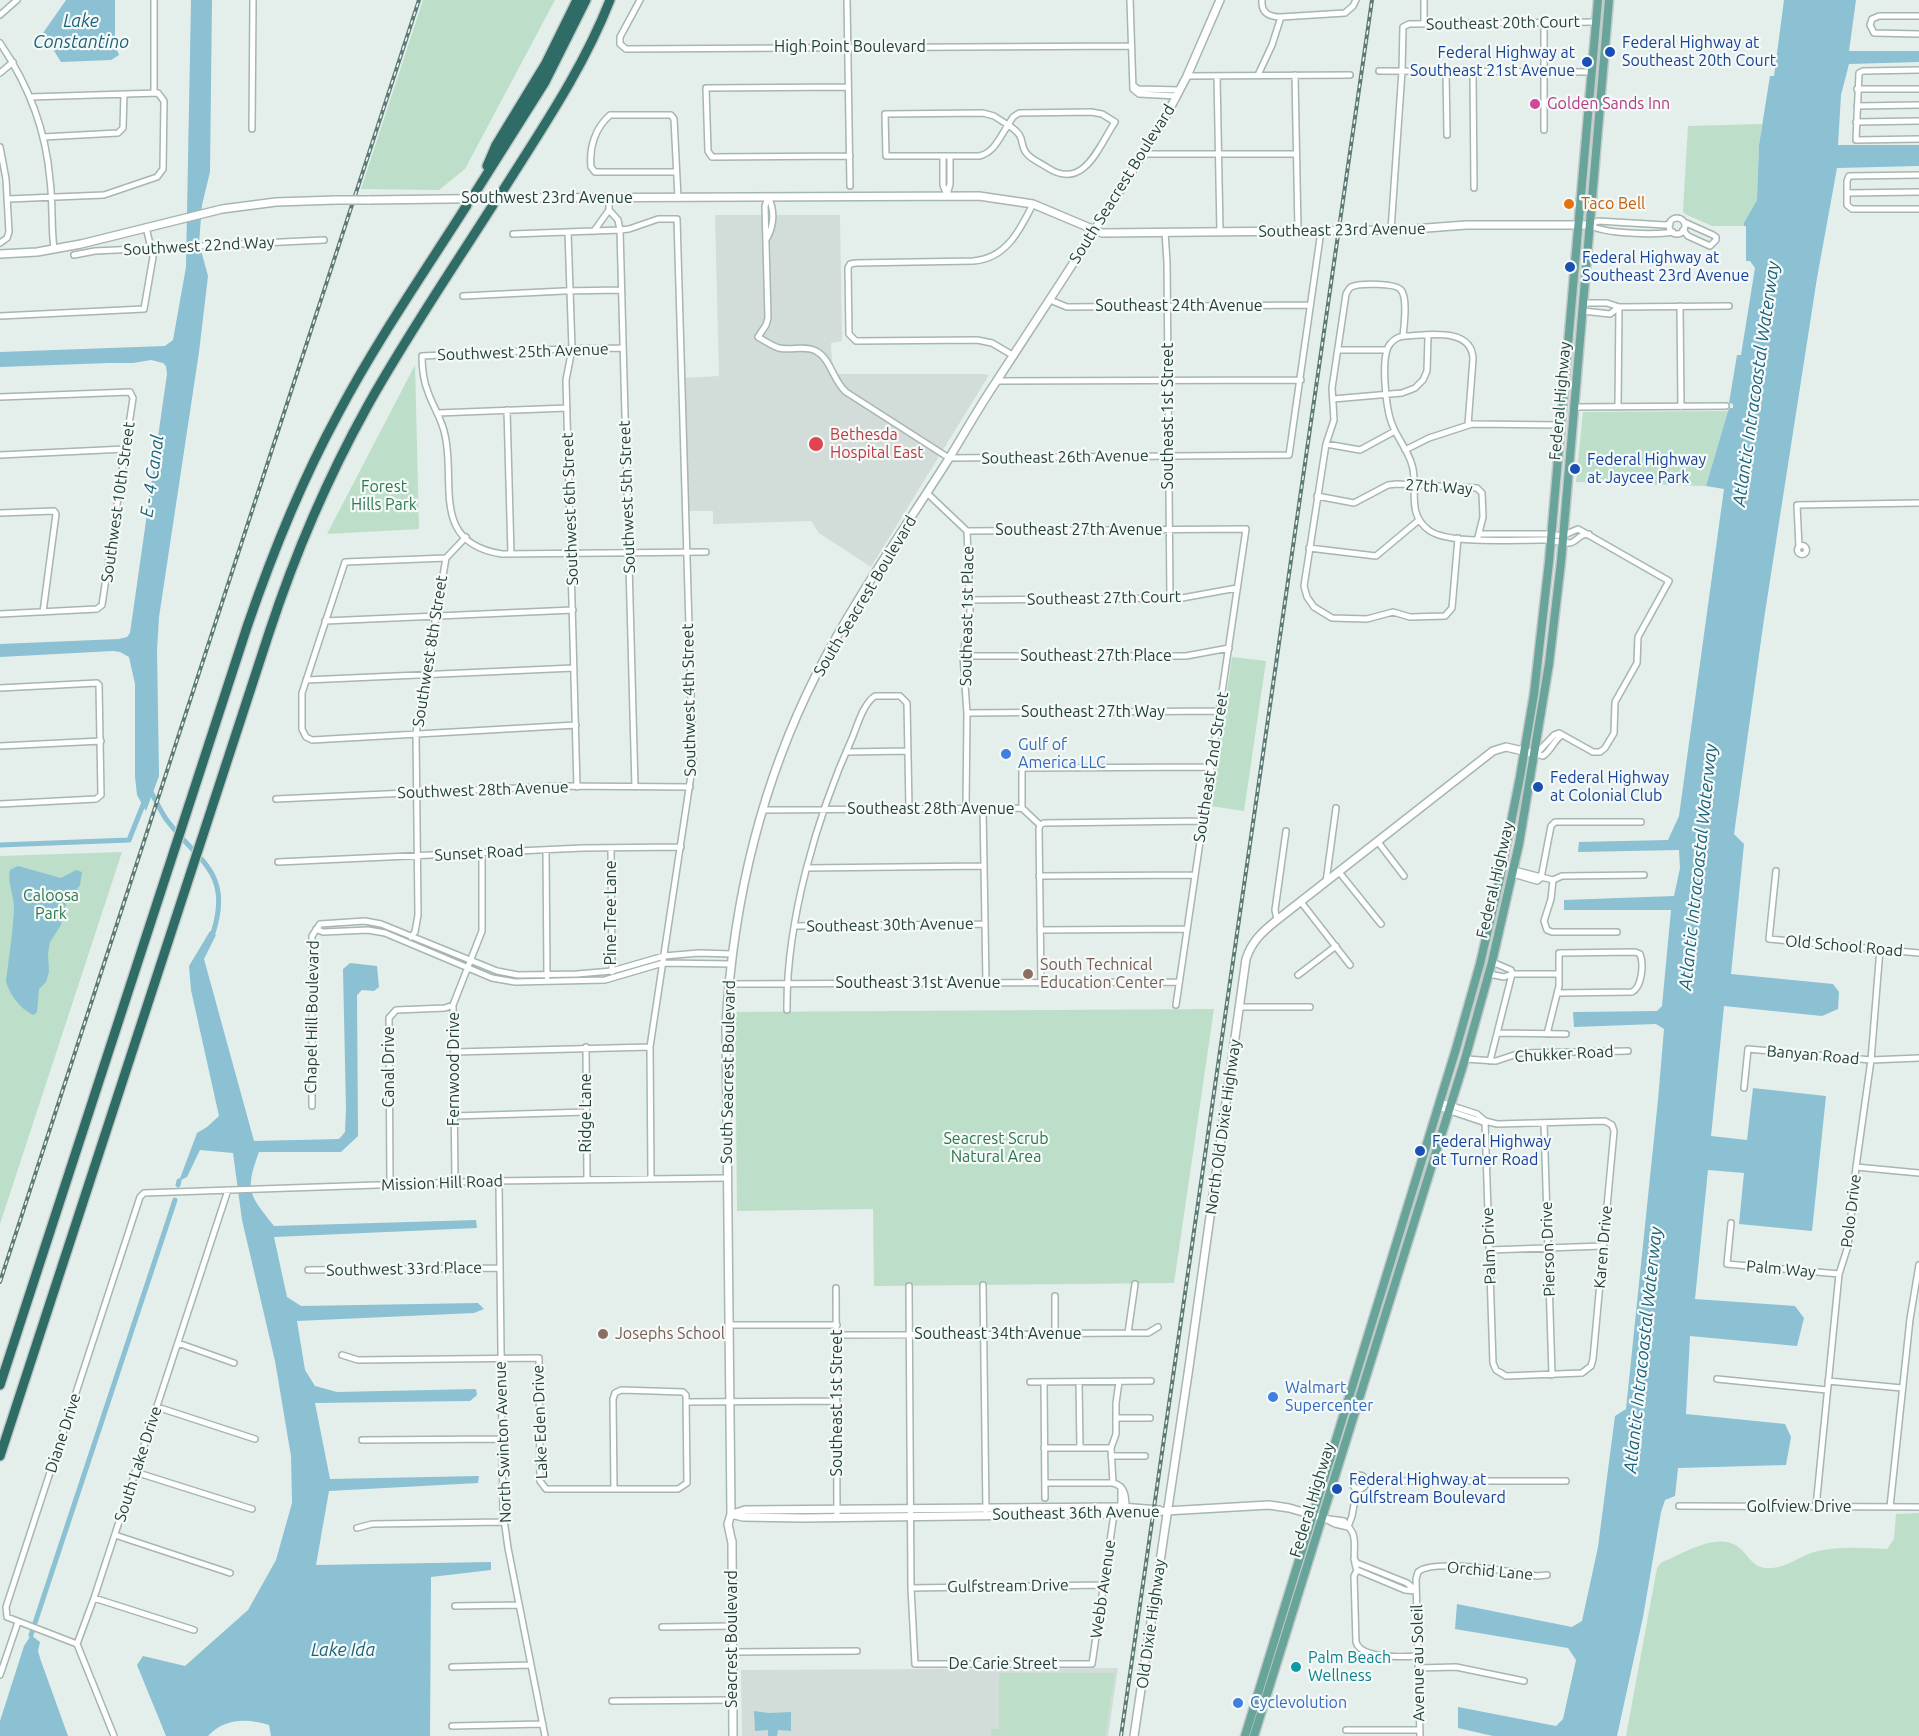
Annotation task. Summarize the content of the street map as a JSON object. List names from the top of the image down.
{
  "streets": {
    "main road": ["Federal Highway"],
    "street": [
      "Southeast 20th Court",
      "High Point Boulevard",
      "South Seacrest Boulevard",
      "Southwest 23rd Avenue",
      "Southeast 23rd Avenue",
      "Southwest 22nd Way",
      "Southeast 24th Avenue",
      "Southwest 25th Avenue",
      "Southeast 1st Street",
      "Southeast 26th Avenue",
      "27th Way",
      "Southwest 5th Street",
      "Southwest 10th Street",
      "Southwest 6th Street",
      "Southeast 27th Avenue",
      "Southeast 27th Court",
      "Southeast 1st Place",
      "Southwest 8th Street",
      "Southeast 27th Place",
      "Southwest 4th Street",
      "Southeast 27th Way",
      "Southeast 2nd Street",
      "Southwest 28th Avenue",
      "Southeast 28th Avenue",
      "Sunset Road",
      "Pine Tree Lane",
      "Southeast 30th Avenue",
      "Old School Road",
      "Southeast 31st Avenue",
      "Chapel Hill Boulevard",
      "Chukker Road",
      "Banyan Road",
      "Canal Drive",
      "Fernwood Drive",
      "Ridge Lane",
      "North Old Dixie Highway",
      "Mission Hill Road",
      "Polo Drive",
      "Palm Drive",
      "Karen Drive",
      "Pierson Drive",
      "Southwest 33rd Place",
      "Palm Way",
      "Southeast 34th Avenue",
      "Lake Eden Drive",
      "Diane Drive",
      "North Swinton Avenue",
      "South Lake Drive",
      "Golfview Drive",
      "Southeast 36th Avenue",
      "Orchid Lane",
      "Gulfstream Drive",
      "Webb Avenue",
      "Old Dixie Highway",
      "Seacrest Boulevard",
      "Avenue au Soleil",
      "De Carie Street"
    ]
  },
  "crossings": [
    ["Southeast 20th Court", "Federal Highway"],
    ["South Seacrest Boulevard", "Southwest 23rd Avenue"],
    ["South Seacrest Boulevard", "Southeast 23rd Avenue"],
    ["South Seacrest Boulevard", "Southeast 24th Avenue"],
    ["South Seacrest Boulevard", "Southeast 26th Avenue"],
    ["South Seacrest Boulevard", "Southeast 28th Avenue"],
    ["South Seacrest Boulevard", "Southeast 31st Avenue"],
    ["South Seacrest Boulevard", "Chapel Hill Boulevard"],
    ["South Seacrest Boulevard", "Mission Hill Road"],
    ["South Seacrest Boulevard", "Southeast 36th Avenue"],
    ["South Seacrest Boulevard", "Seacrest Boulevard"],
    ["Southwest 23rd Avenue", "Southeast 23rd Avenue"],
    ["Southwest 23rd Avenue", "Southwest 5th Street"],
    ["Southeast 23rd Avenue", "Federal Highway"],
    ["Southeast 23rd Avenue", "Southeast 1st Street"],
    ["Southeast 24th Avenue", "Southeast 1st Street"],
    ["Southwest 25th Avenue", "Southwest 5th Street"],
    ["Southwest 25th Avenue", "Southwest 6th Street"],
    ["Federal Highway", "Chukker Road"],
    ["Federal Highway", "North Old Dixie Highway"],
    ["Federal Highway", "Southeast 36th Avenue"],
    ["Southeast 1st Street", "Southeast 26th Avenue"],
    ["Southeast 1st Street", "Southeast 27th Avenue"],
    ["Southeast 1st Street", "Southeast 27th Court"],
    ["Southeast 1st Street", "Southeast 34th Avenue"],
    ["Southeast 1st Street", "Southeast 36th Avenue"],
    ["Southwest 5th Street", "Southwest 4th Street"],
    ["Southwest 5th Street", "Southwest 28th Avenue"],
    ["Southwest 6th Street", "Southwest 28th Avenue"],
    ["Southeast 27th Avenue", "Southeast 1st Place"],
    ["Southeast 27th Avenue", "Southeast 2nd Street"],
    ["Southeast 27th Court", "Southeast 1st Place"],
    ["Southeast 27th Court", "Southeast 2nd Street"],
    ["Southeast 1st Place", "Southeast 27th Place"],
    ["Southeast 1st Place", "Southeast 27th Way"],
    ["Southeast 1st Place", "Southeast 28th Avenue"],
    ["Southwest 8th Street", "Southwest 28th Avenue"],
    ["Southwest 8th Street", "Sunset Road"],
    ["Southwest 8th Street", "Chapel Hill Boulevard"],
    ["Southeast 27th Place", "Southeast 2nd Street"],
    ["Southwest 4th Street", "Southwest 28th Avenue"],
    ["Southwest 4th Street", "Sunset Road"],
    ["Southwest 4th Street", "Chapel Hill Boulevard"],
    ["Southwest 4th Street", "Mission Hill Road"],
    ["Southeast 27th Way", "Southeast 2nd Street"],
    ["Southeast 2nd Street", "Southeast 31st Avenue"],
    ["Sunset Road", "Pine Tree Lane"],
    ["Sunset Road", "Fernwood Drive"],
    ["Pine Tree Lane", "Chapel Hill Boulevard"],
    ["Old School Road", "Polo Drive"],
    ["Chapel Hill Boulevard", "Fernwood Drive"],
    ["Banyan Road", "Polo Drive"],
    ["Canal Drive", "Fernwood Drive"],
    ["Canal Drive", "Mission Hill Road"],
    ["Fernwood Drive", "Mission Hill Road"],
    ["Ridge Lane", "Mission Hill Road"],
    ["North Old Dixie Highway", "Southeast 36th Avenue"],
    ["North Old Dixie Highway", "Old Dixie Highway"],
    ["Mission Hill Road", "Diane Drive"],
    ["Mission Hill Road", "North Swinton Avenue"],
    ["Mission Hill Road", "South Lake Drive"],
    ["Polo Drive", "Palm Way"],
    ["Polo Drive", "Golfview Drive"],
    ["Palm Drive", "Karen Drive"],
    ["Palm Drive", "Pierson Drive"],
    ["Karen Drive", "Pierson Drive"],
    ["Southwest 33rd Place", "North Swinton Avenue"],
    ["Lake Eden Drive", "North Swinton Avenue"],
    ["Southeast 36th Avenue", "Webb Avenue"],
    ["Southeast 36th Avenue", "Old Dixie Highway"],
    ["Southeast 36th Avenue", "Seacrest Boulevard"],
    ["Orchid Lane", "Avenue au Soleil"],
    ["Gulfstream Drive", "Webb Avenue"],
    ["Gulfstream Drive", "De Carie Street"],
    ["Webb Avenue", "De Carie Street"]
  ],
  "water": [
    "Lake Constantino",
    "Atlantic Intracoastal Waterway",
    "E - 4 Canal",
    "Lake Ida"
  ],
  "parks": ["Forest Hills Park", "Caloosa Park", "Seacrest Scrub Natural Area"],
  "places": [
    "Federal Highway at Southeast 20th Court",
    "Federal Highway at Southeast 21st Avenue",
    "Golden Sands Inn",
    "Taco Bell",
    "Federal Highway at Southeast 23rd Avenue",
    "Bethesda Hospital East",
    "Federal Highway at Jaycee Park",
    "Gulf of America LLC",
    "Federal Highway at Colonial Club",
    "South Technical Education Center",
    "Federal Highway at Turner Road",
    "Josephs School",
    "Walmart Supercenter",
    "Federal Highway at Gulfstream Boulevard",
    "Palm Beach Wellness",
    "Cyclevolution"
  ]
}
